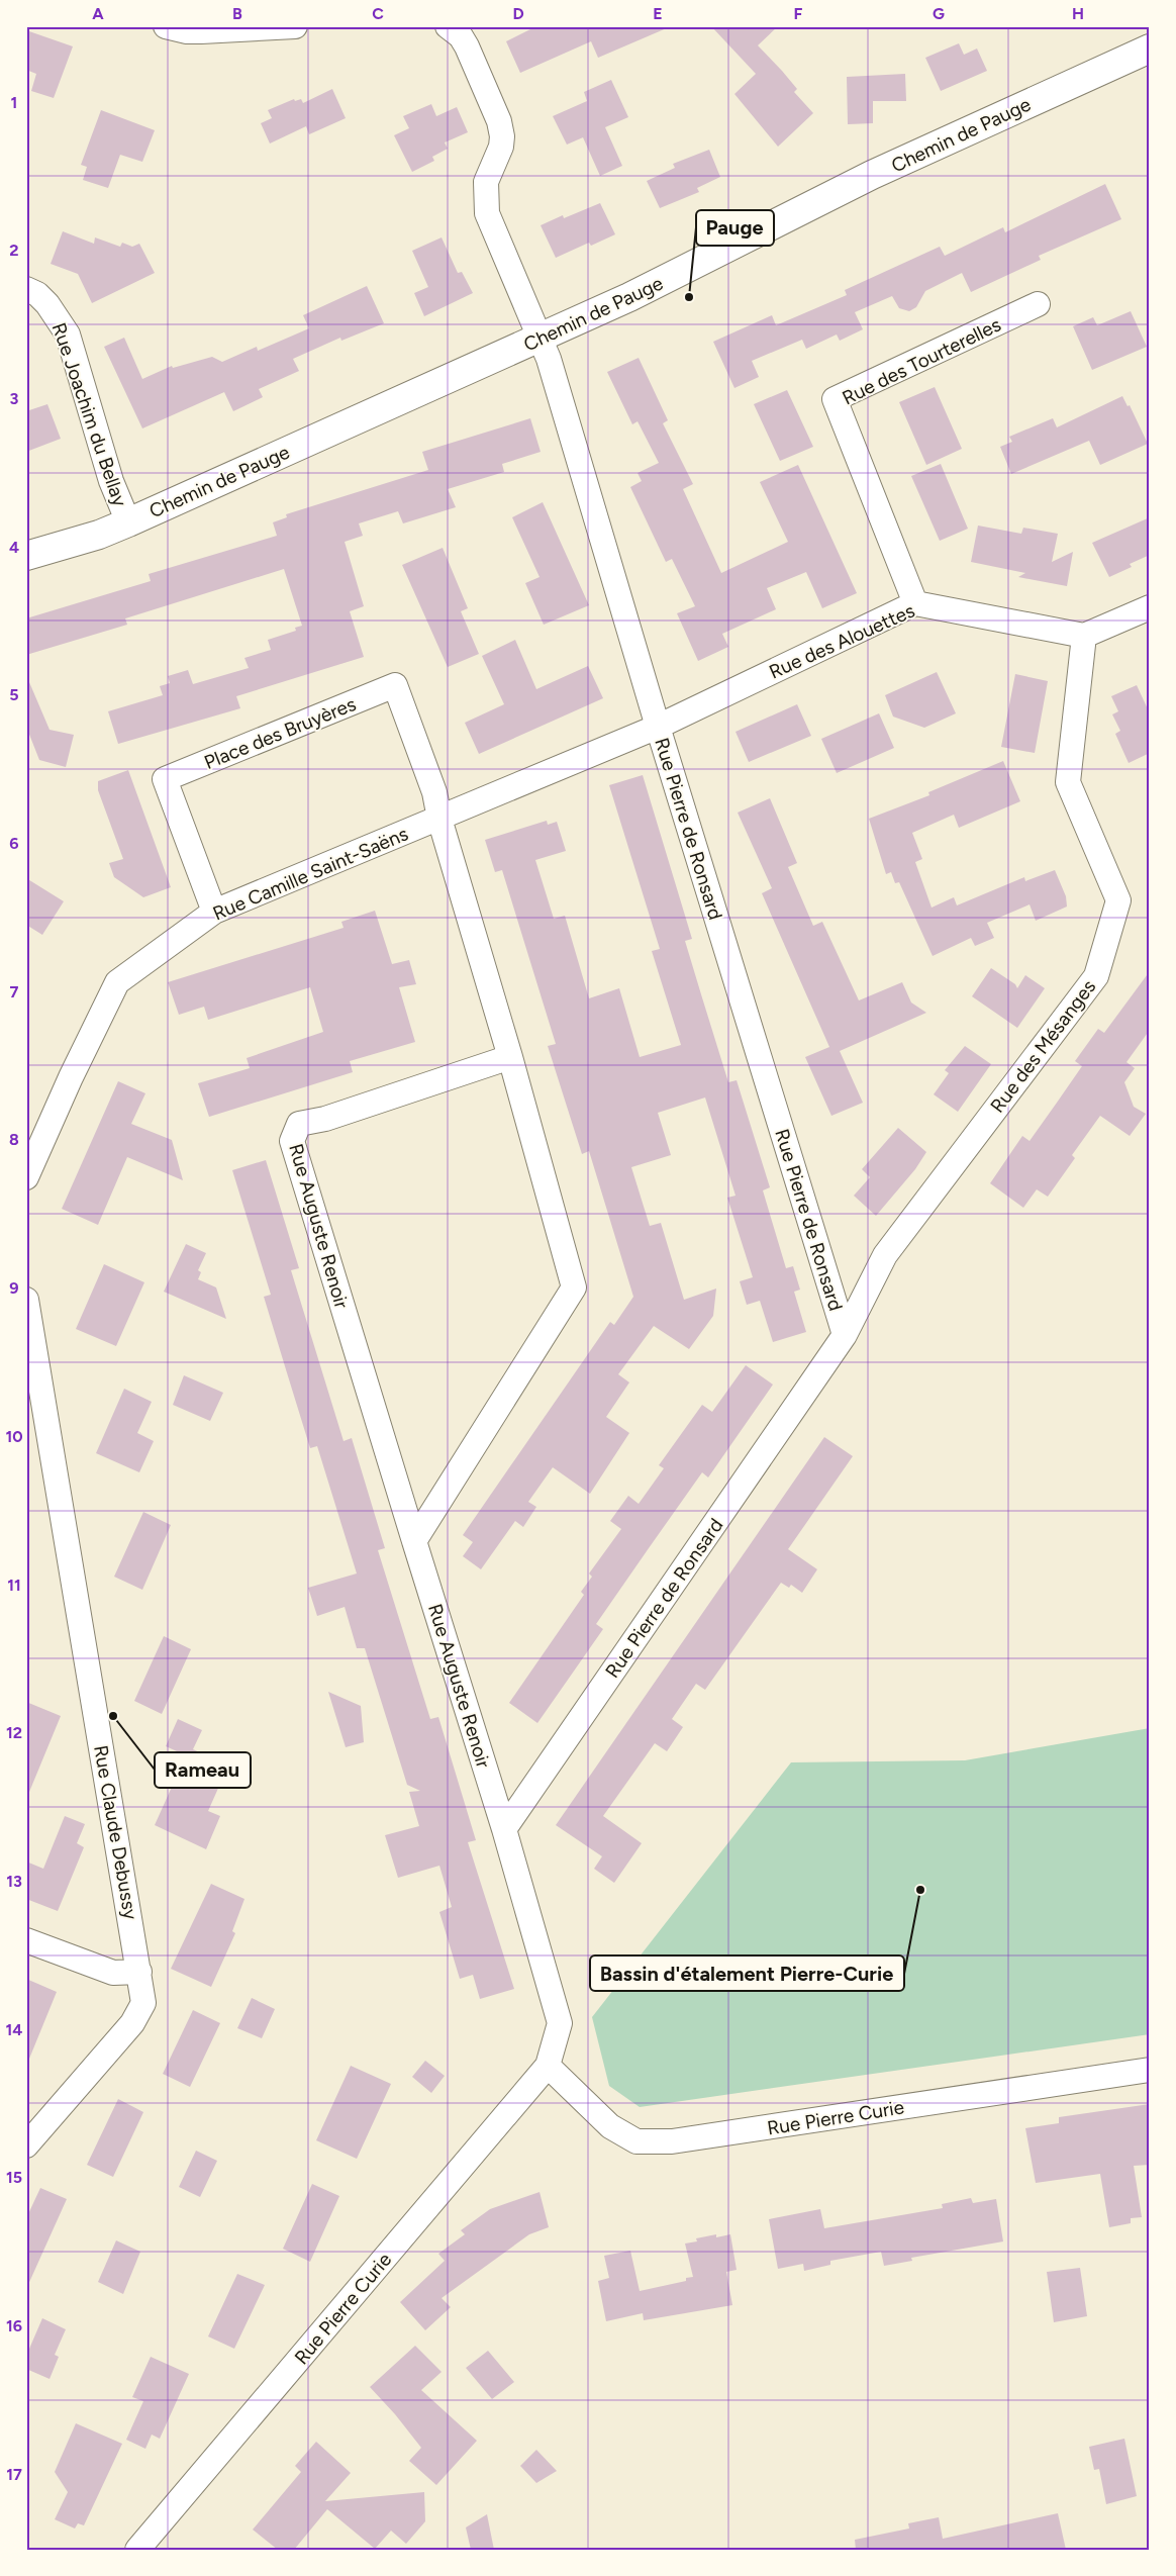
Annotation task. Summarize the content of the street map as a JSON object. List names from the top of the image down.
{
  "streets": {
    "street": [
      "Chemin de Pauge",
      "Rue des Tourterelles",
      "Rue Joachim du Bellay",
      "Rue des Alouettes",
      "Place des Bruyères",
      "Rue Pierre de Ronsard",
      "Rue Camille Saint-Saëns",
      "Rue des Mésanges",
      "Rue Auguste Renoir",
      "Rue Claude Debussy",
      "Rue Pierre Curie"
    ]
  },
  "crossings": [
    ["Chemin de Pauge", "Rue Joachim du Bellay"],
    ["Chemin de Pauge", "Rue Pierre de Ronsard"],
    ["Rue des Tourterelles", "Rue des Alouettes"],
    ["Rue des Alouettes", "Rue Pierre de Ronsard"],
    ["Rue des Alouettes", "Rue Camille Saint-Saëns"],
    ["Rue des Alouettes", "Rue des Mésanges"],
    ["Place des Bruyères", "Rue Camille Saint-Saëns"],
    ["Rue Pierre de Ronsard", "Rue Camille Saint-Saëns"],
    ["Rue Pierre de Ronsard", "Rue des Mésanges"],
    ["Rue Pierre de Ronsard", "Rue Auguste Renoir"],
    ["Rue Pierre de Ronsard", "Rue Pierre Curie"],
    ["Rue Auguste Renoir", "Rue Pierre Curie"]
  ],
  "places": ["Pauge", "Rameau", "Bassin d'étalement Pierre-Curie"],
  "grid": {
    "columns": [
      "A",
      "B",
      "C",
      "D",
      "E",
      "F",
      "G",
      "H"
    ],
    "rows": [
      "1",
      "2",
      "3",
      "4",
      "5",
      "6",
      "7",
      "8",
      "9",
      "10",
      "11",
      "12",
      "13",
      "14",
      "15",
      "16",
      "17"
    ]
  }
}
